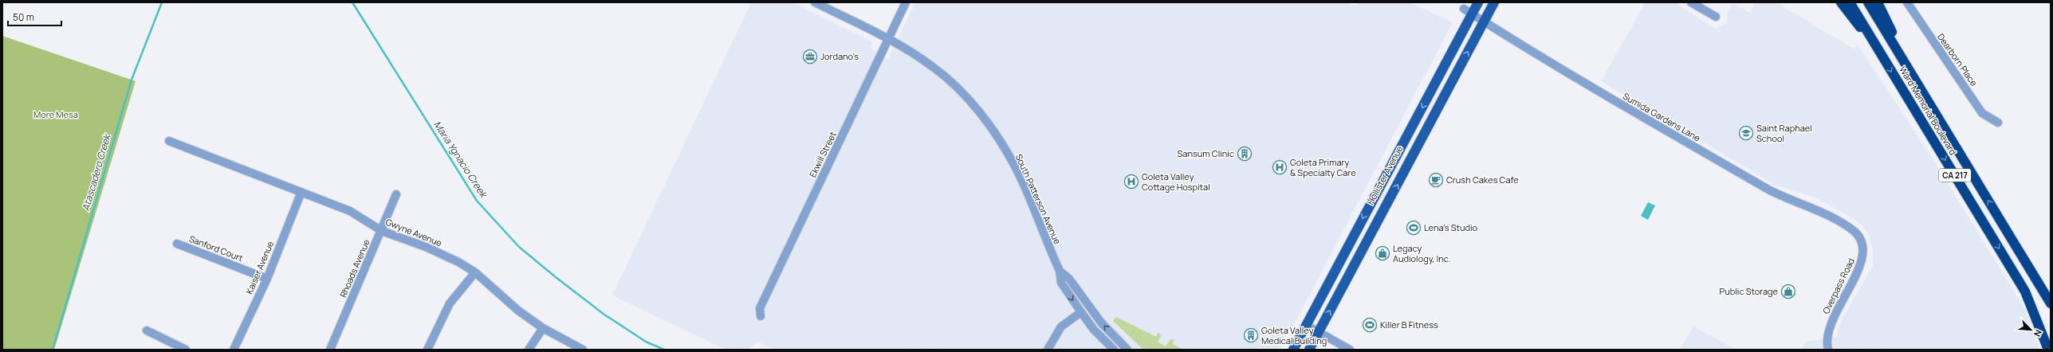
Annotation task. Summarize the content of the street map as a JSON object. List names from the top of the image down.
{
  "streets": {
    "highway": ["Ward Memorial Boulevard", "CA 217"],
    "main road": ["Hollister Avenue"],
    "street": [
      "Dearborn Place",
      "Sumida Gardens Lane",
      "Ekwill Street",
      "South Patterson Avenue",
      "Gwyne Avenue",
      "Sanford Court",
      "Kaiser Avenue",
      "Rhoads Avenue",
      "Overpass Road"
    ]
  },
  "crossings": [
    ["Sumida Gardens Lane", "Hollister Avenue"],
    ["Sumida Gardens Lane", "Overpass Road"],
    ["Ekwill Street", "South Patterson Avenue"],
    ["Gwyne Avenue", "Kaiser Avenue"],
    ["Gwyne Avenue", "Rhoads Avenue"],
    ["Sanford Court", "Kaiser Avenue"]
  ],
  "water": ["Maria Ygnacio Creek", "Atascadero Creek"],
  "parks": ["More Mesa"],
  "places": {
    "office": ["Jordano's"],
    "school or university": ["Saint Raphael School"],
    "building": ["Sansum Clinic", "Goleta Valley Medical Building"],
    "hospital": ["Goleta Primary & Specialty Care", "Goleta Valley Cottage Hospital"],
    "cafe": ["Crush Cakes Cafe"],
    "sports": ["Lena's Studio", "Killer B Fitness"],
    "shop": ["Legacy Audiology, Inc.", "Public Storage"]
  },
  "scale_bar": "50 m",
  "north": "bottom right"
}
